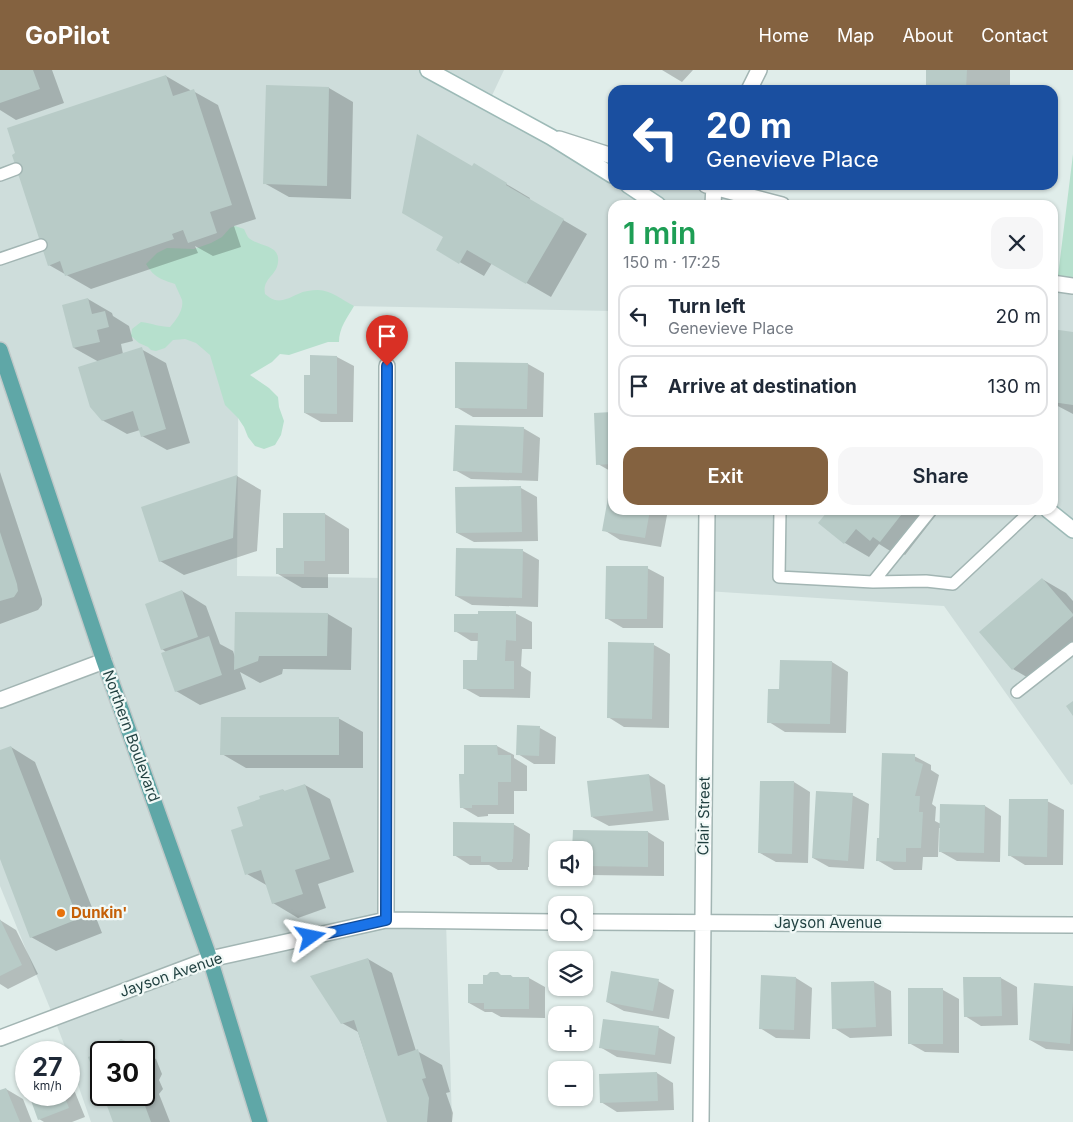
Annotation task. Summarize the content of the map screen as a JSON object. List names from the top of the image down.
{
  "streets": {
    "main road": ["Northern Boulevard"],
    "street": ["Clair Street", "Jayson Avenue"]
  },
  "crossings": [
    ["Northern Boulevard", "Jayson Avenue"],
    ["Clair Street", "Jayson Avenue"]
  ],
  "places": ["Dunkin'"],
  "page": {
    "header": "GoPilot",
    "nav": [
      "Home",
      "Map",
      "About",
      "Contact"
    ],
    "turn": ["20 m", "Genevieve Place"],
    "heading": ["1 min", "150 m · 17:25"],
    "list": [
      {
        "name": "Turn left",
        "note": "Genevieve Place",
        "value": "20 m"
      },
      {
        "name": "Arrive at destination",
        "value": "130 m"
      }
    ],
    "buttons": ["Exit", "Share"],
    "map_buttons": ["+", "−"],
    "speed": "27 km/h",
    "limit": "30"
  }
}
